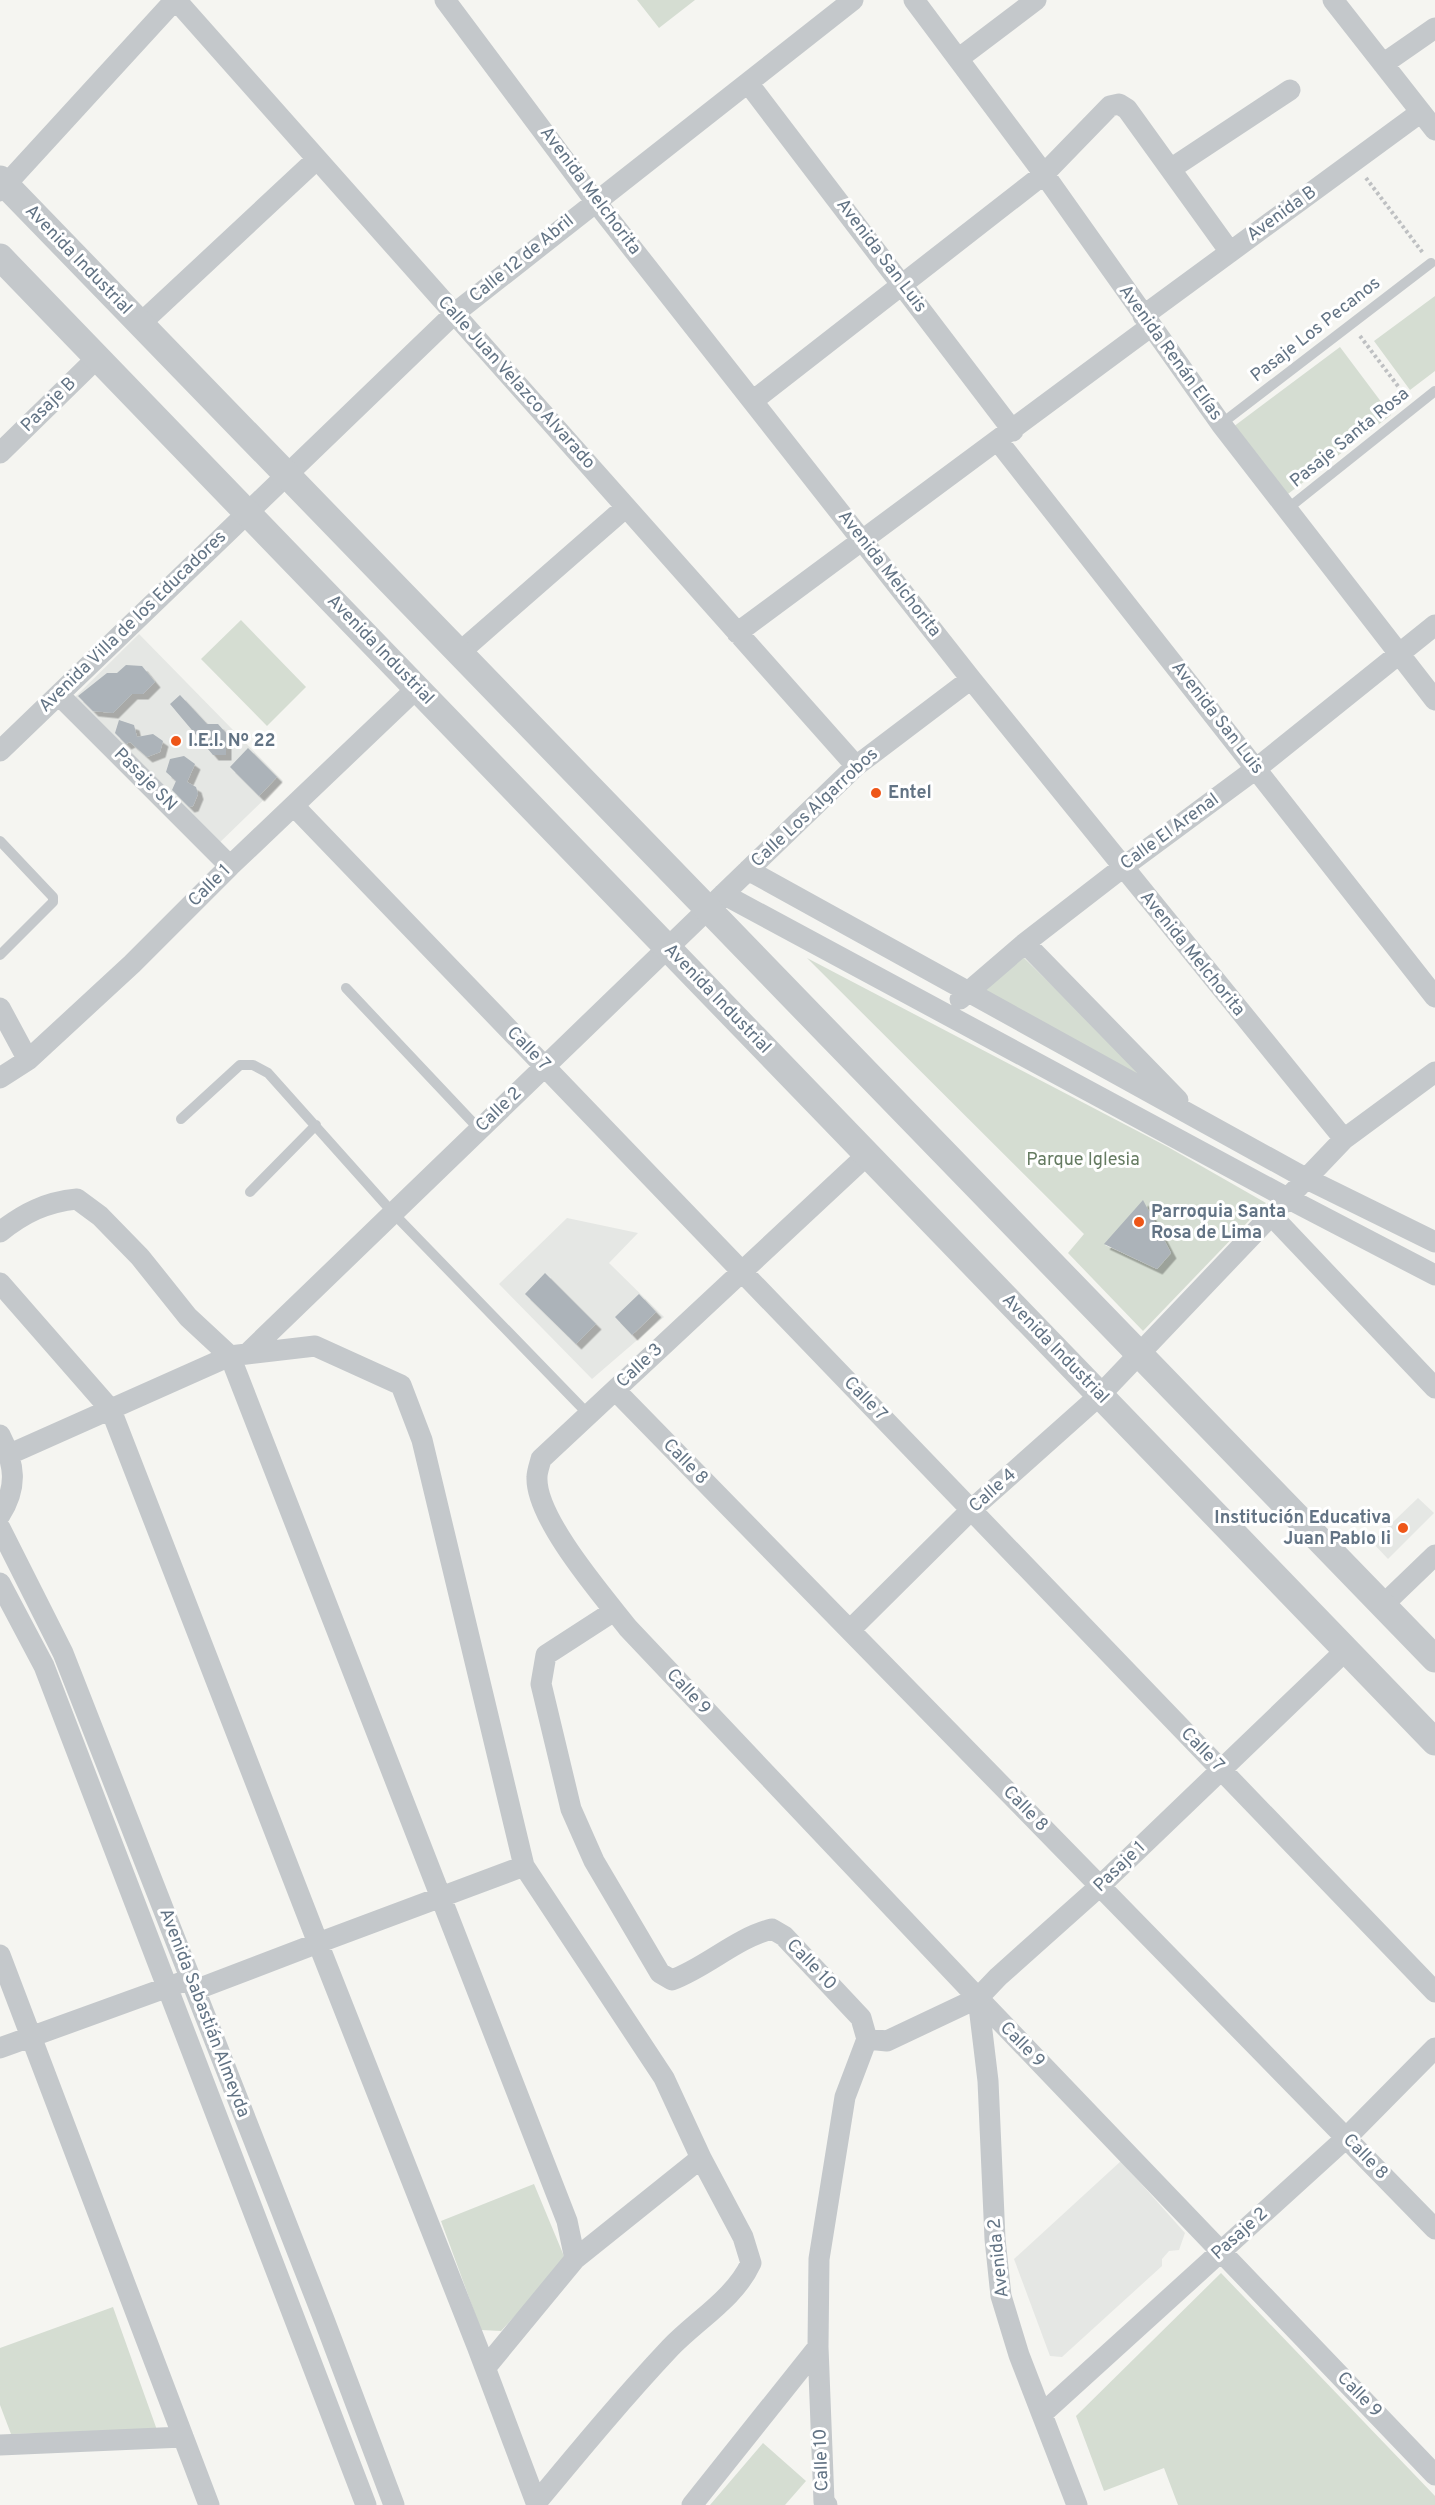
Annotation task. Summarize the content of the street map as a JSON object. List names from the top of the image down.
{
  "streets": {
    "street": [
      "Avenida Melchorita",
      "Avenida B",
      "Avenida San Luis",
      "Calle 12 de Abril",
      "Avenida Industrial",
      "Avenida Renán Elías",
      "Calle Juan Velazco Alvarado",
      "Pasaje B",
      "Avenida Villa de los Educadores",
      "Pasaje SN",
      "Calle Los Algarrobos",
      "Calle El Arenal",
      "Calle 1",
      "Calle 7",
      "Calle 2",
      "Calle 3",
      "Calle 8",
      "Calle 4",
      "Calle 9",
      "Pasaje 1",
      "Calle 10",
      "Avenida Sabastián Almeyda",
      "Pasaje 2",
      "Avenida 2"
    ],
    "lane": ["Pasaje Los Pecanos", "Pasaje Santa Rosa"]
  },
  "crossings": [
    ["Avenida Melchorita", "Avenida B"],
    ["Avenida Melchorita", "Calle 12 de Abril"],
    ["Avenida Melchorita", "Calle Los Algarrobos"],
    ["Avenida Melchorita", "Calle El Arenal"],
    ["Avenida Melchorita", "Calle 4"],
    ["Avenida B", "Avenida San Luis"],
    ["Avenida B", "Avenida Renán Elías"],
    ["Avenida B", "Calle Juan Velazco Alvarado"],
    ["Avenida San Luis", "Calle 12 de Abril"],
    ["Avenida San Luis", "Calle El Arenal"],
    ["Calle 12 de Abril", "Avenida Industrial"],
    ["Calle 12 de Abril", "Calle Juan Velazco Alvarado"],
    ["Calle 12 de Abril", "Avenida Villa de los Educadores"],
    ["Avenida Industrial", "Calle Juan Velazco Alvarado"],
    ["Avenida Industrial", "Pasaje B"],
    ["Avenida Industrial", "Avenida Villa de los Educadores"],
    ["Avenida Industrial", "Calle Los Algarrobos"],
    ["Avenida Industrial", "Calle 1"],
    ["Avenida Industrial", "Calle 2"],
    ["Avenida Industrial", "Calle 3"],
    ["Avenida Industrial", "Calle 4"],
    ["Avenida Industrial", "Pasaje 1"],
    ["Pasaje Los Pecanos", "Avenida Renán Elías"],
    ["Avenida Renán Elías", "Pasaje Santa Rosa"],
    ["Avenida Renán Elías", "Calle El Arenal"],
    ["Calle Juan Velazco Alvarado", "Calle Los Algarrobos"],
    ["Avenida Villa de los Educadores", "Pasaje SN"],
    ["Pasaje SN", "Calle 1"],
    ["Calle Los Algarrobos", "Calle 2"],
    ["Calle 1", "Calle 7"],
    ["Calle 7", "Calle 2"],
    ["Calle 7", "Calle 3"],
    ["Calle 7", "Calle 4"],
    ["Calle 7", "Pasaje 1"],
    ["Calle 3", "Calle 8"],
    ["Calle 3", "Calle 9"],
    ["Calle 3", "Calle 10"],
    ["Calle 8", "Calle 4"],
    ["Calle 8", "Pasaje 1"],
    ["Calle 8", "Pasaje 2"],
    ["Calle 9", "Pasaje 1"],
    ["Calle 9", "Calle 10"],
    ["Calle 9", "Pasaje 2"],
    ["Calle 9", "Avenida 2"],
    ["Pasaje 1", "Calle 10"],
    ["Pasaje 1", "Avenida 2"],
    ["Pasaje 2", "Avenida 2"]
  ],
  "parks": ["Parque Iglesia"],
  "places": [
    "I.E.I. Nº 22",
    "Entel",
    "Parroquia Santa Rosa de Lima",
    "Institución Educativa Juan Pablo Ii"
  ]
}
